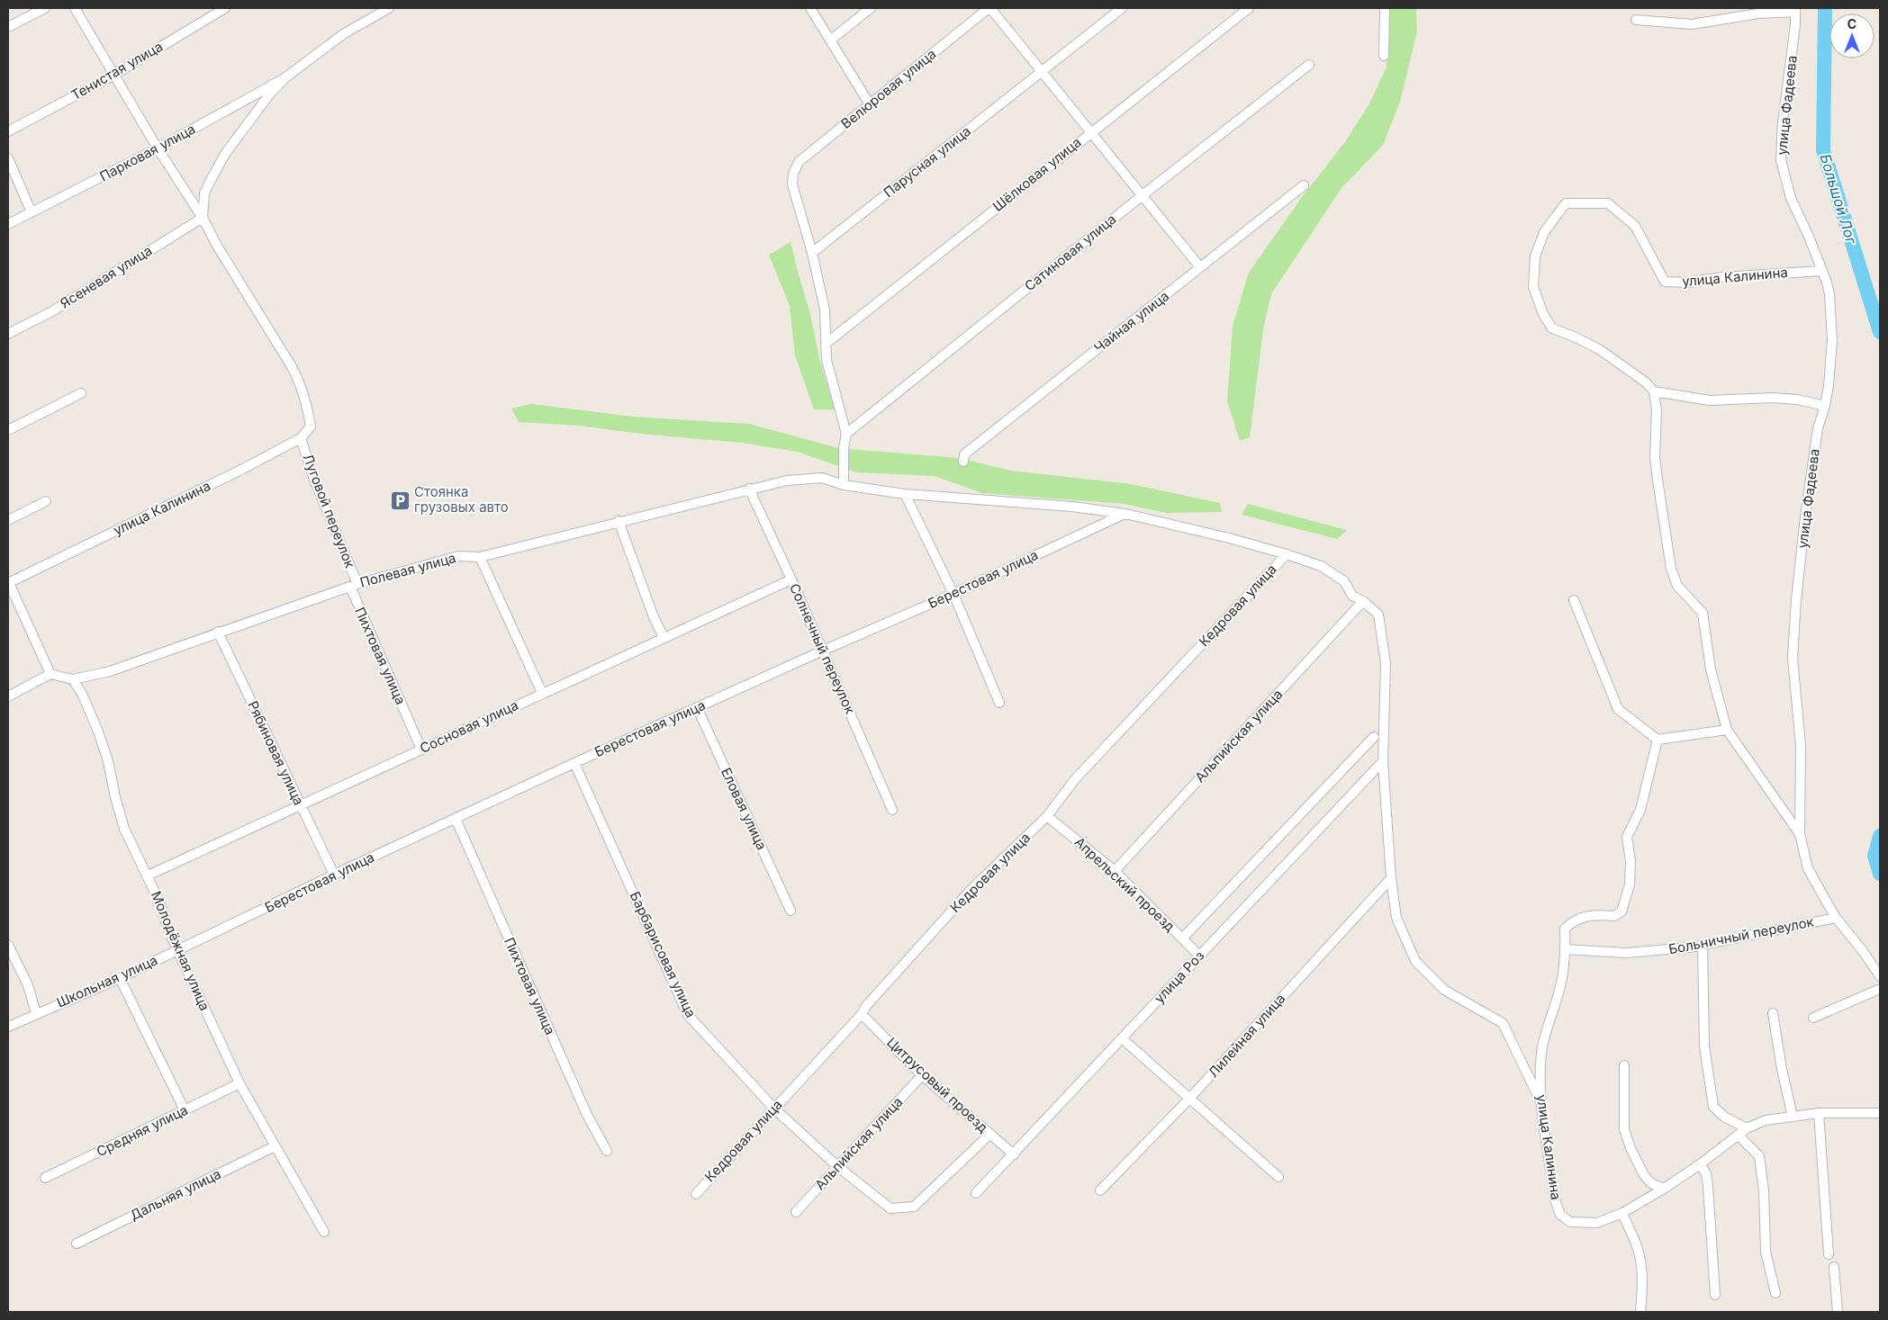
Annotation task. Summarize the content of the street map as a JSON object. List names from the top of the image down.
{
  "streets": {
    "street": [
      "Тенистая улица",
      "Велюровая улица",
      "улица Фадеева",
      "Парковая улица",
      "Парусная улица",
      "Шёлковая улица",
      "Сатиновая улица",
      "Ясеневая улица",
      "улица Калинина",
      "Чайная улица",
      "Луговой переулок",
      "Полевая улица",
      "Берестовая улица",
      "Кедровая улица",
      "Солнечный переулок",
      "Пихтовая улица",
      "Сосновая улица",
      "Альпийская улица",
      "Рябиновая улица",
      "Еловая улица",
      "Апрельский проезд",
      "Больничный переулок",
      "Молодёжная улица",
      "Барбарисовая улица",
      "улица Роз",
      "Школьная улица",
      "Лилейная улица",
      "Цитрусовый проезд",
      "Средняя улица",
      "Дальняя улица"
    ]
  },
  "crossings": [
    ["Велюровая улица", "Парусная улица"],
    ["улица Фадеева", "улица Калинина"],
    ["улица Фадеева", "Больничный переулок"],
    ["Ясеневая улица", "улица Калинина"],
    ["улица Калинина", "Луговой переулок"],
    ["улица Калинина", "Полевая улица"],
    ["улица Калинина", "Больничный переулок"],
    ["Луговой переулок", "Полевая улица"],
    ["Луговой переулок", "Пихтовая улица"],
    ["Полевая улица", "Берестовая улица"],
    ["Полевая улица", "Кедровая улица"],
    ["Полевая улица", "Солнечный переулок"],
    ["Полевая улица", "Пихтовая улица"],
    ["Полевая улица", "Альпийская улица"],
    ["Полевая улица", "Рябиновая улица"],
    ["Полевая улица", "Молодёжная улица"],
    ["Полевая улица", "улица Роз"],
    ["Полевая улица", "Лилейная улица"],
    ["Берестовая улица", "Солнечный переулок"],
    ["Берестовая улица", "Пихтовая улица"],
    ["Берестовая улица", "Рябиновая улица"],
    ["Берестовая улица", "Еловая улица"],
    ["Берестовая улица", "Молодёжная улица"],
    ["Берестовая улица", "Барбарисовая улица"],
    ["Берестовая улица", "Школьная улица"],
    ["Кедровая улица", "Апрельский проезд"],
    ["Кедровая улица", "Барбарисовая улица"],
    ["Кедровая улица", "Цитрусовый проезд"],
    ["Солнечный переулок", "Сосновая улица"],
    ["Пихтовая улица", "Сосновая улица"],
    ["Сосновая улица", "Рябиновая улица"],
    ["Сосновая улица", "Молодёжная улица"],
    ["Альпийская улица", "Апрельский проезд"],
    ["Альпийская улица", "Барбарисовая улица"],
    ["Альпийская улица", "Цитрусовый проезд"],
    ["Апрельский проезд", "улица Роз"],
    ["Молодёжная улица", "Школьная улица"],
    ["Молодёжная улица", "Средняя улица"],
    ["Молодёжная улица", "Дальняя улица"],
    ["Барбарисовая улица", "Цитрусовый проезд"],
    ["улица Роз", "Цитрусовый проезд"]
  ],
  "water": ["Большой Лог"],
  "places": {
    "parking": ["Стоянка грузовых авто"]
  },
  "north": "top"
}
